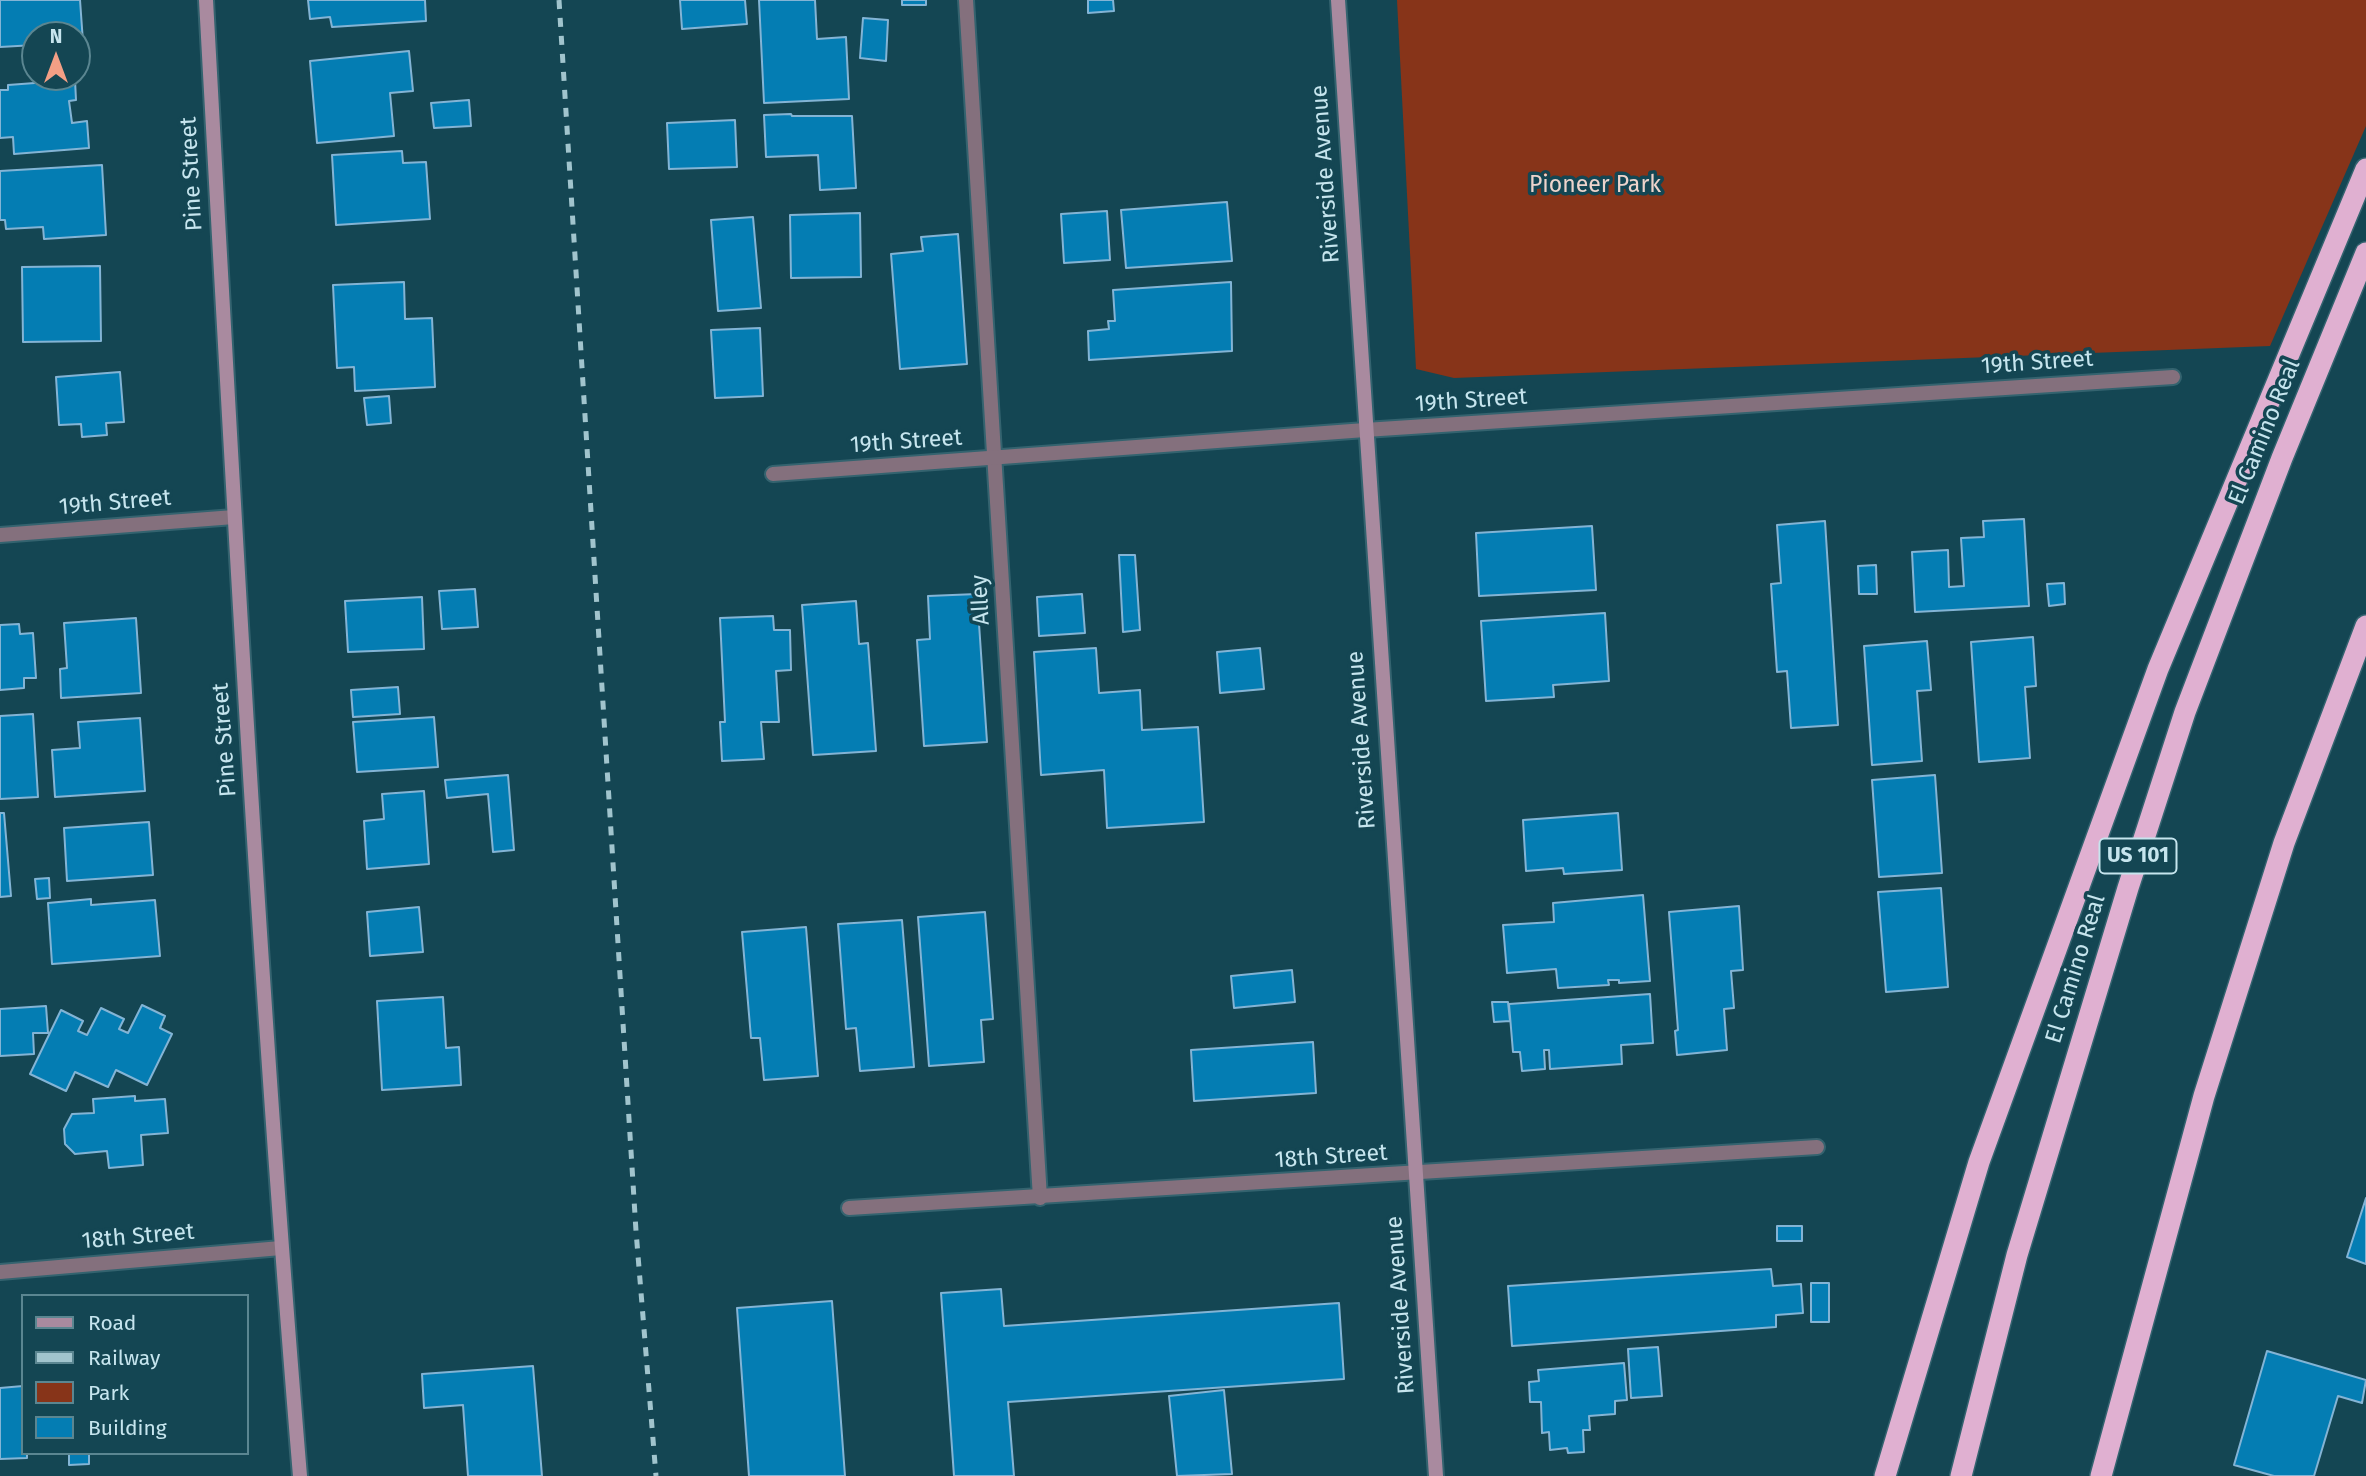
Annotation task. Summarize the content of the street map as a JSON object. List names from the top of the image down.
{
  "streets": {
    "highway": ["El Camino Real", "US 101"],
    "street": [
      "Pine Street",
      "Riverside Avenue",
      "19th Street",
      "Alley",
      "18th Street"
    ]
  },
  "crossings": [
    ["Pine Street", "19th Street"],
    ["Pine Street", "18th Street"],
    ["Riverside Avenue", "19th Street"],
    ["Riverside Avenue", "18th Street"],
    ["19th Street", "Alley"],
    ["Alley", "18th Street"]
  ],
  "parks": ["Pioneer Park"],
  "legend": [
    "Road",
    "Railway",
    "Park",
    "Building"
  ],
  "north": "top"
}
